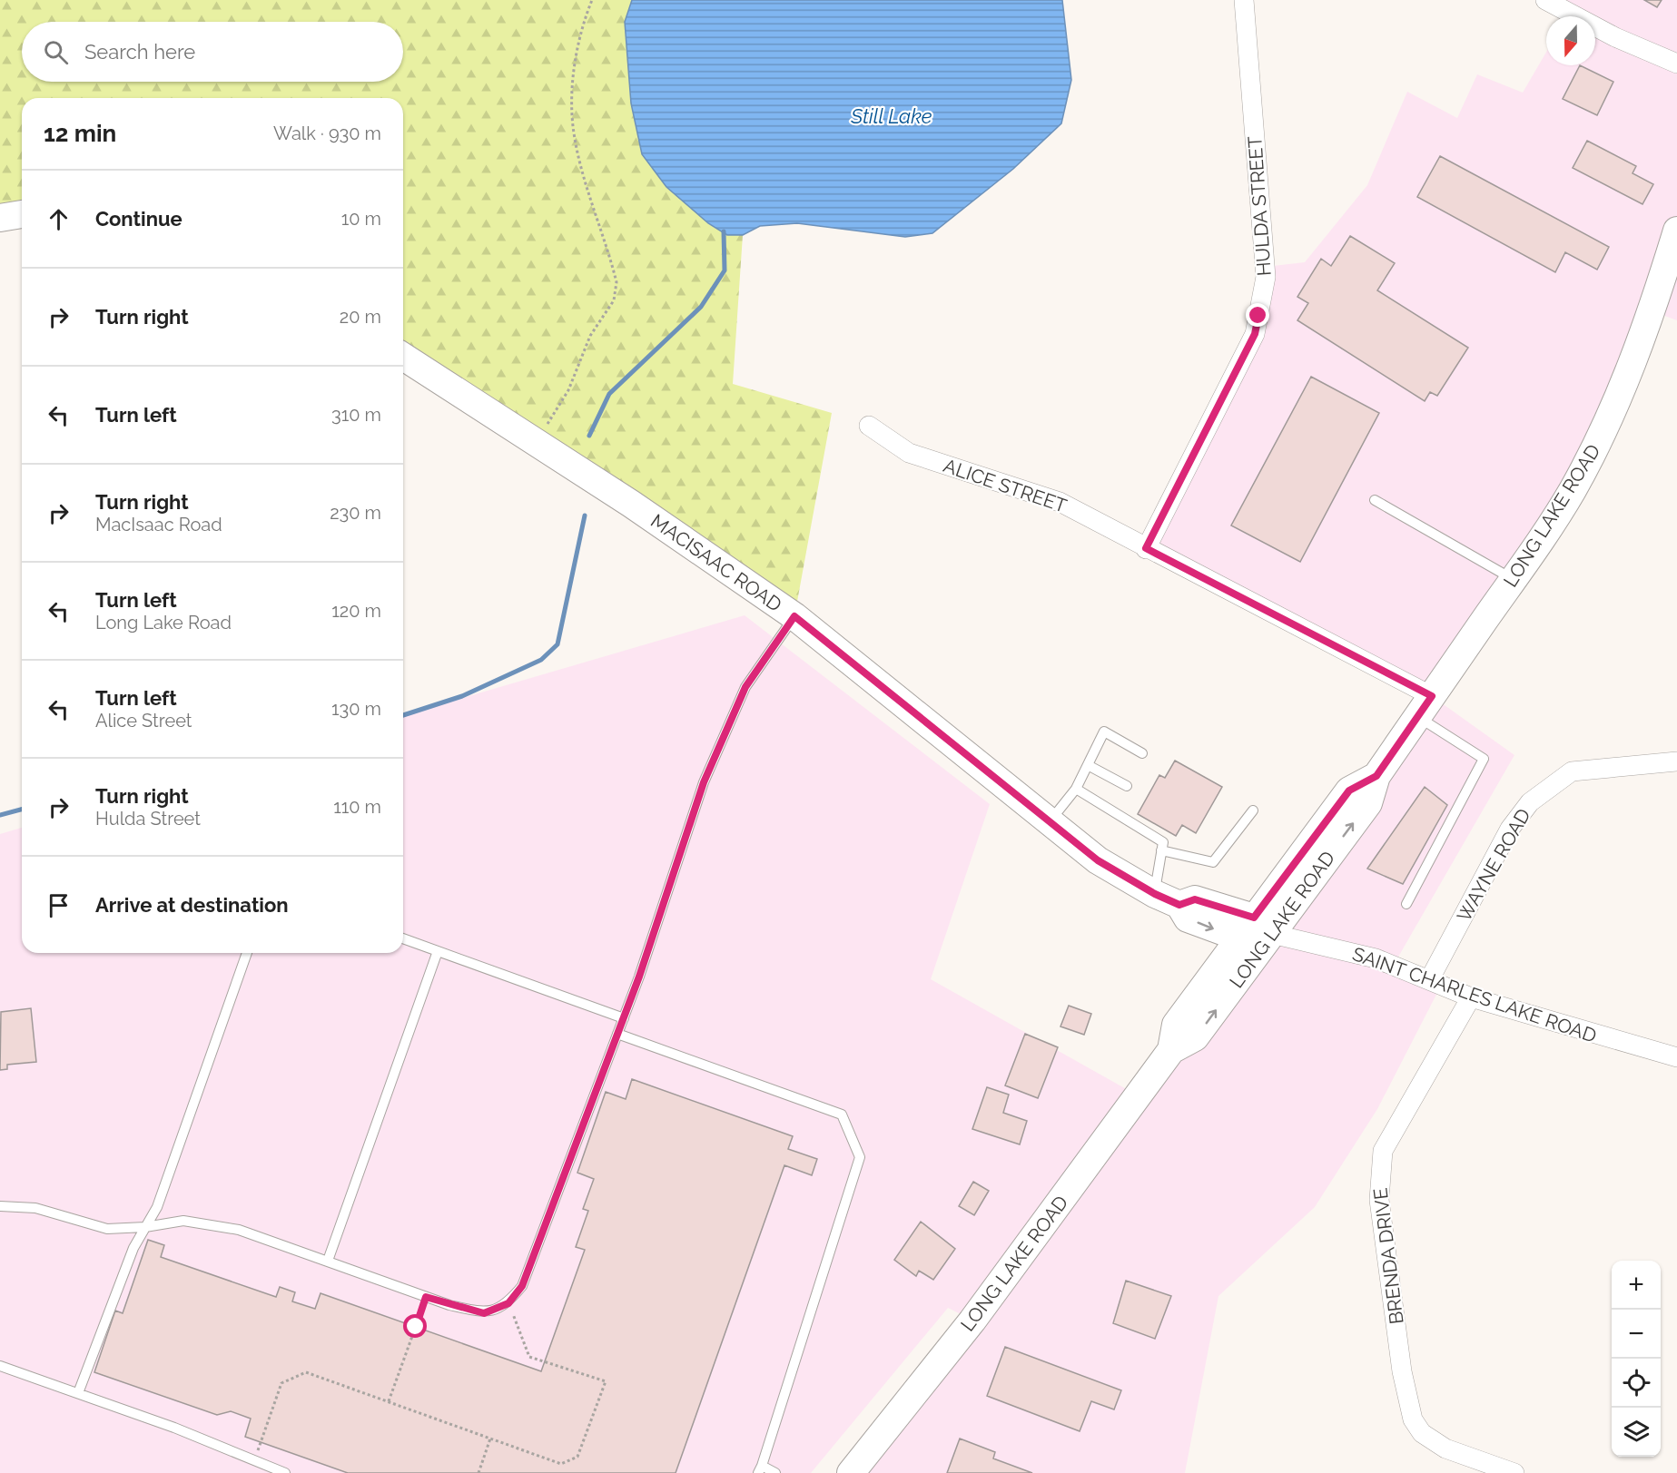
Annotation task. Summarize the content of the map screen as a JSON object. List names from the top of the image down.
{
  "streets": {
    "main road": ["LONG LAKE ROAD", "MACISAAC ROAD"],
    "street": [
      "HULDA STREET",
      "ALICE STREET",
      "WAYNE ROAD",
      "SAINT CHARLES LAKE ROAD",
      "BRENDA DRIVE"
    ]
  },
  "crossings": [
    ["HULDA STREET", "ALICE STREET"],
    ["ALICE STREET", "LONG LAKE ROAD"],
    ["LONG LAKE ROAD", "MACISAAC ROAD"],
    ["LONG LAKE ROAD", "SAINT CHARLES LAKE ROAD"],
    ["MACISAAC ROAD", "SAINT CHARLES LAKE ROAD"],
    ["WAYNE ROAD", "SAINT CHARLES LAKE ROAD"],
    ["SAINT CHARLES LAKE ROAD", "BRENDA DRIVE"]
  ],
  "water": ["Still Lake"],
  "north": "bottom",
  "page": {
    "search": "Search here",
    "heading": ["12 min", "Walk · 930 m"],
    "list": [
      ["Continue", "10 m"],
      ["Turn right", "20 m"],
      ["Turn left", "310 m"],
      ["Turn right", "MacIsaac Road", "230 m"],
      ["Turn left", "Long Lake Road", "120 m"],
      ["Turn left", "Alice Street", "130 m"],
      ["Turn right", "Hulda Street", "110 m"],
      "Arrive at destination"
    ],
    "map_buttons": ["+", "−"]
  }
}
